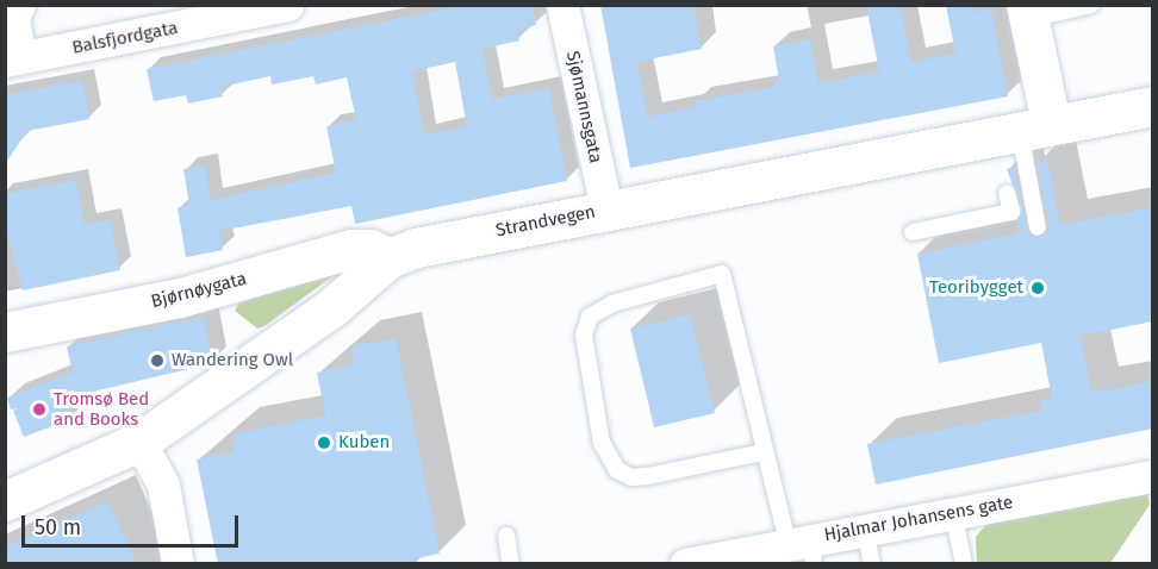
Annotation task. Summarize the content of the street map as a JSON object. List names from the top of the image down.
{
  "streets": {
    "street": [
      "Balsfjordgata",
      "Sjømannsgata",
      "Strandvegen",
      "Bjørnøygata",
      "Hjalmar Johansens gate"
    ]
  },
  "crossings": [
    ["Sjømannsgata", "Strandvegen"],
    ["Strandvegen", "Bjørnøygata"]
  ],
  "places": [
    "Teoribygget",
    "Wandering Owl",
    "Tromsø Bed and Books",
    "Kuben"
  ],
  "scale_bar": "50 m"
}
